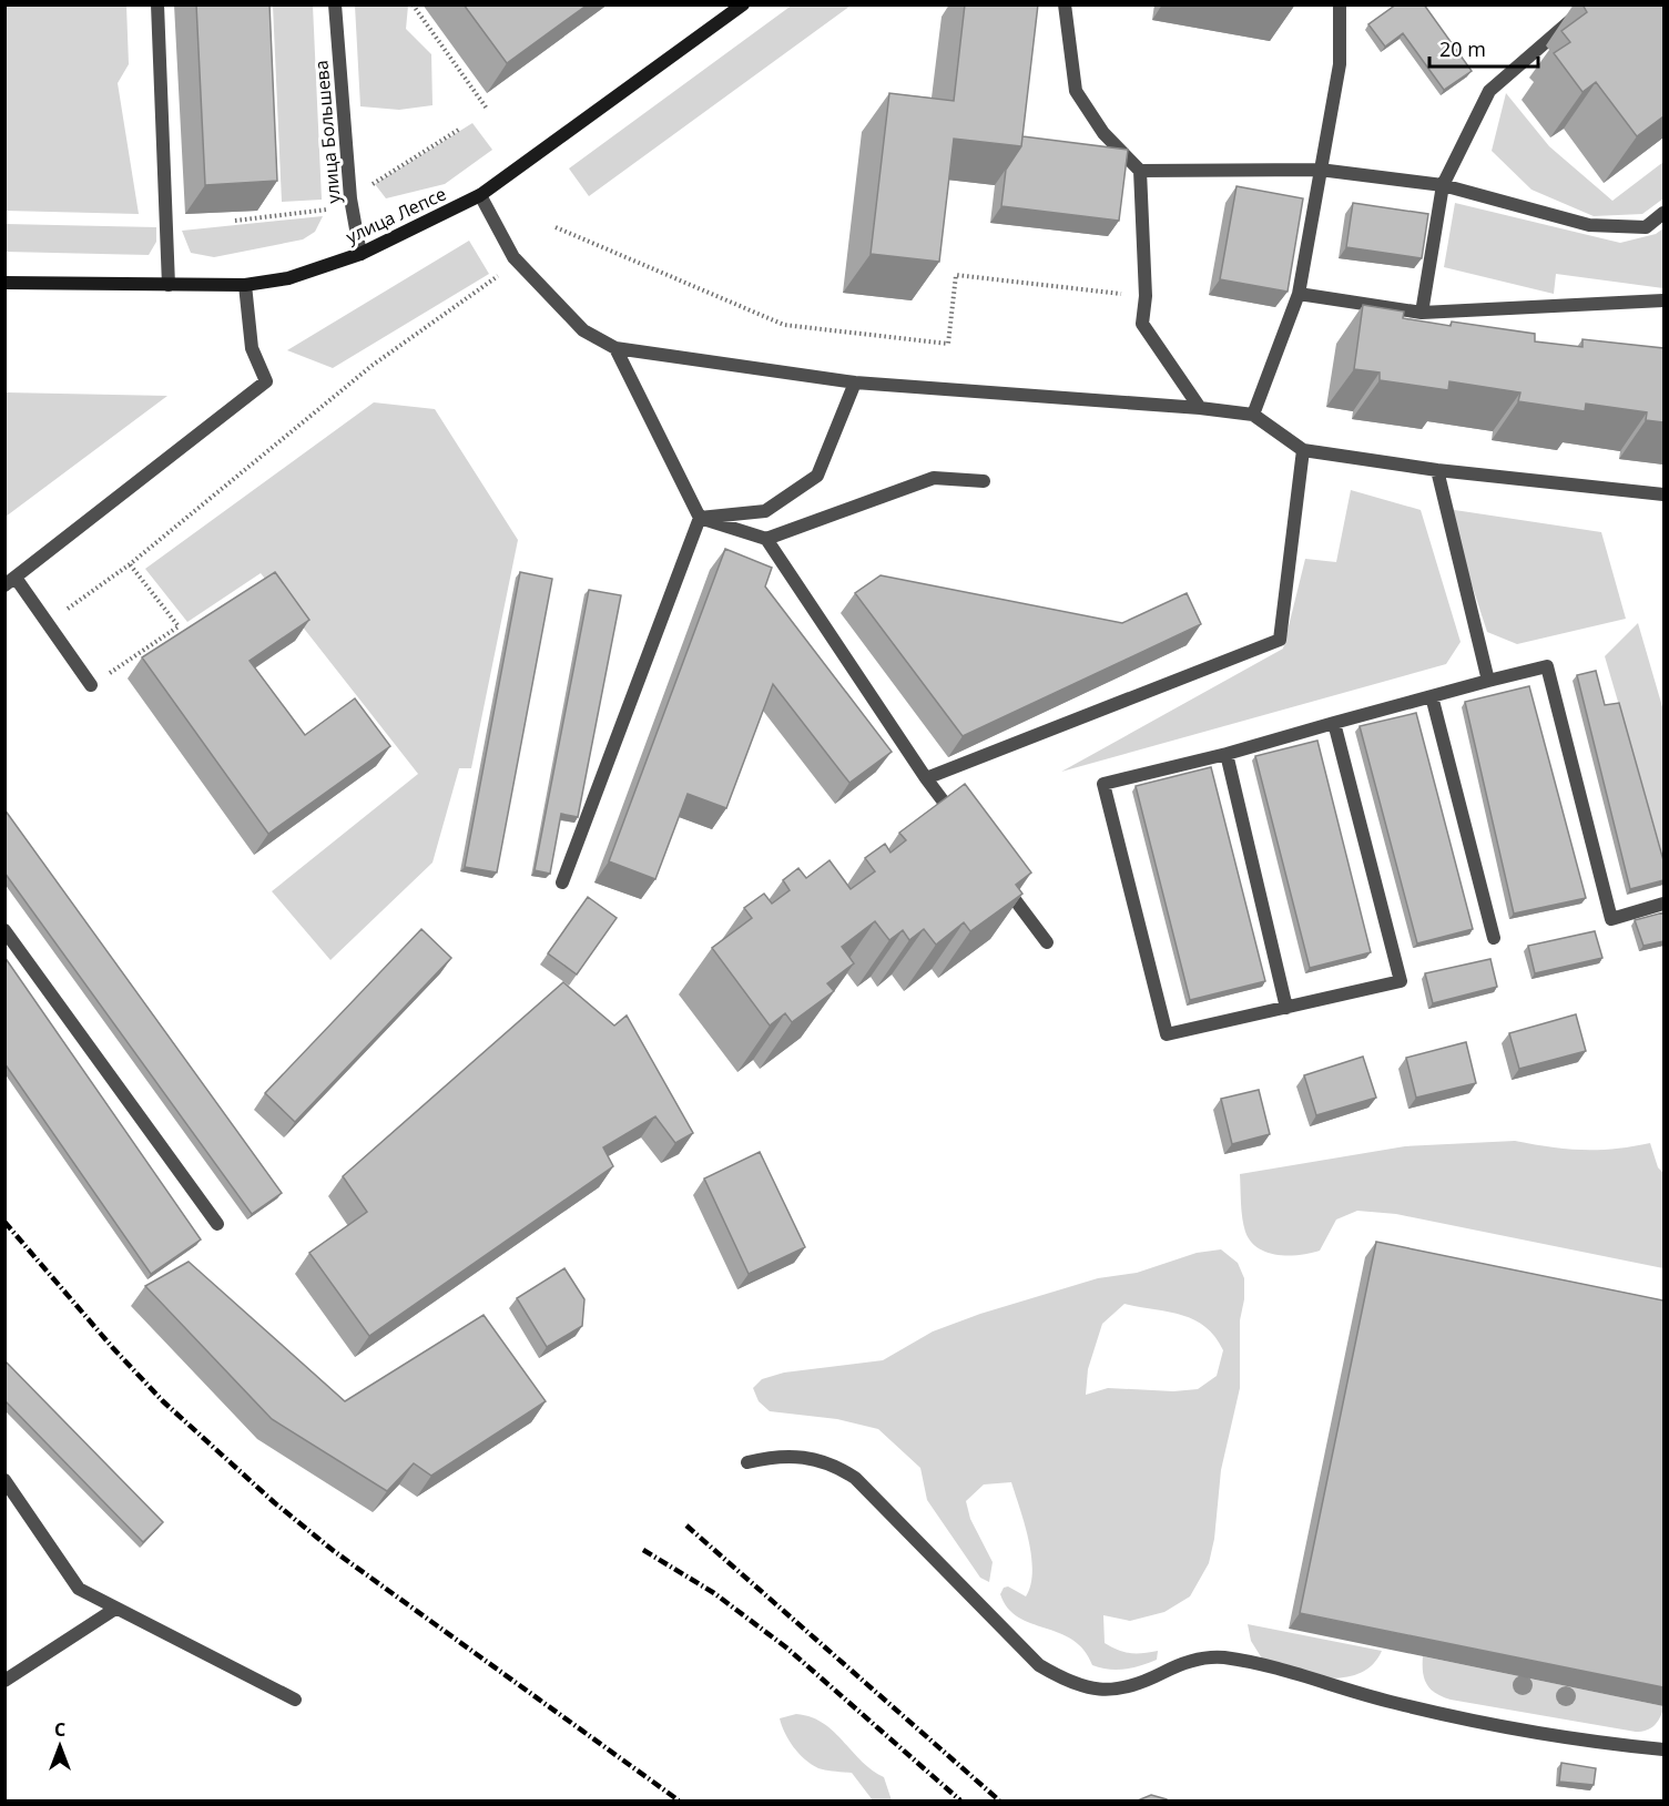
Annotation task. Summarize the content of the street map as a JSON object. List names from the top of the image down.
{
  "streets": {
    "main road": ["улица Лепсе"],
    "street": ["улица Большева"]
  },
  "crossings": [
    ["улица Большева", "улица Лепсе"]
  ],
  "scale_bar": "20 m",
  "north": "top"
}
